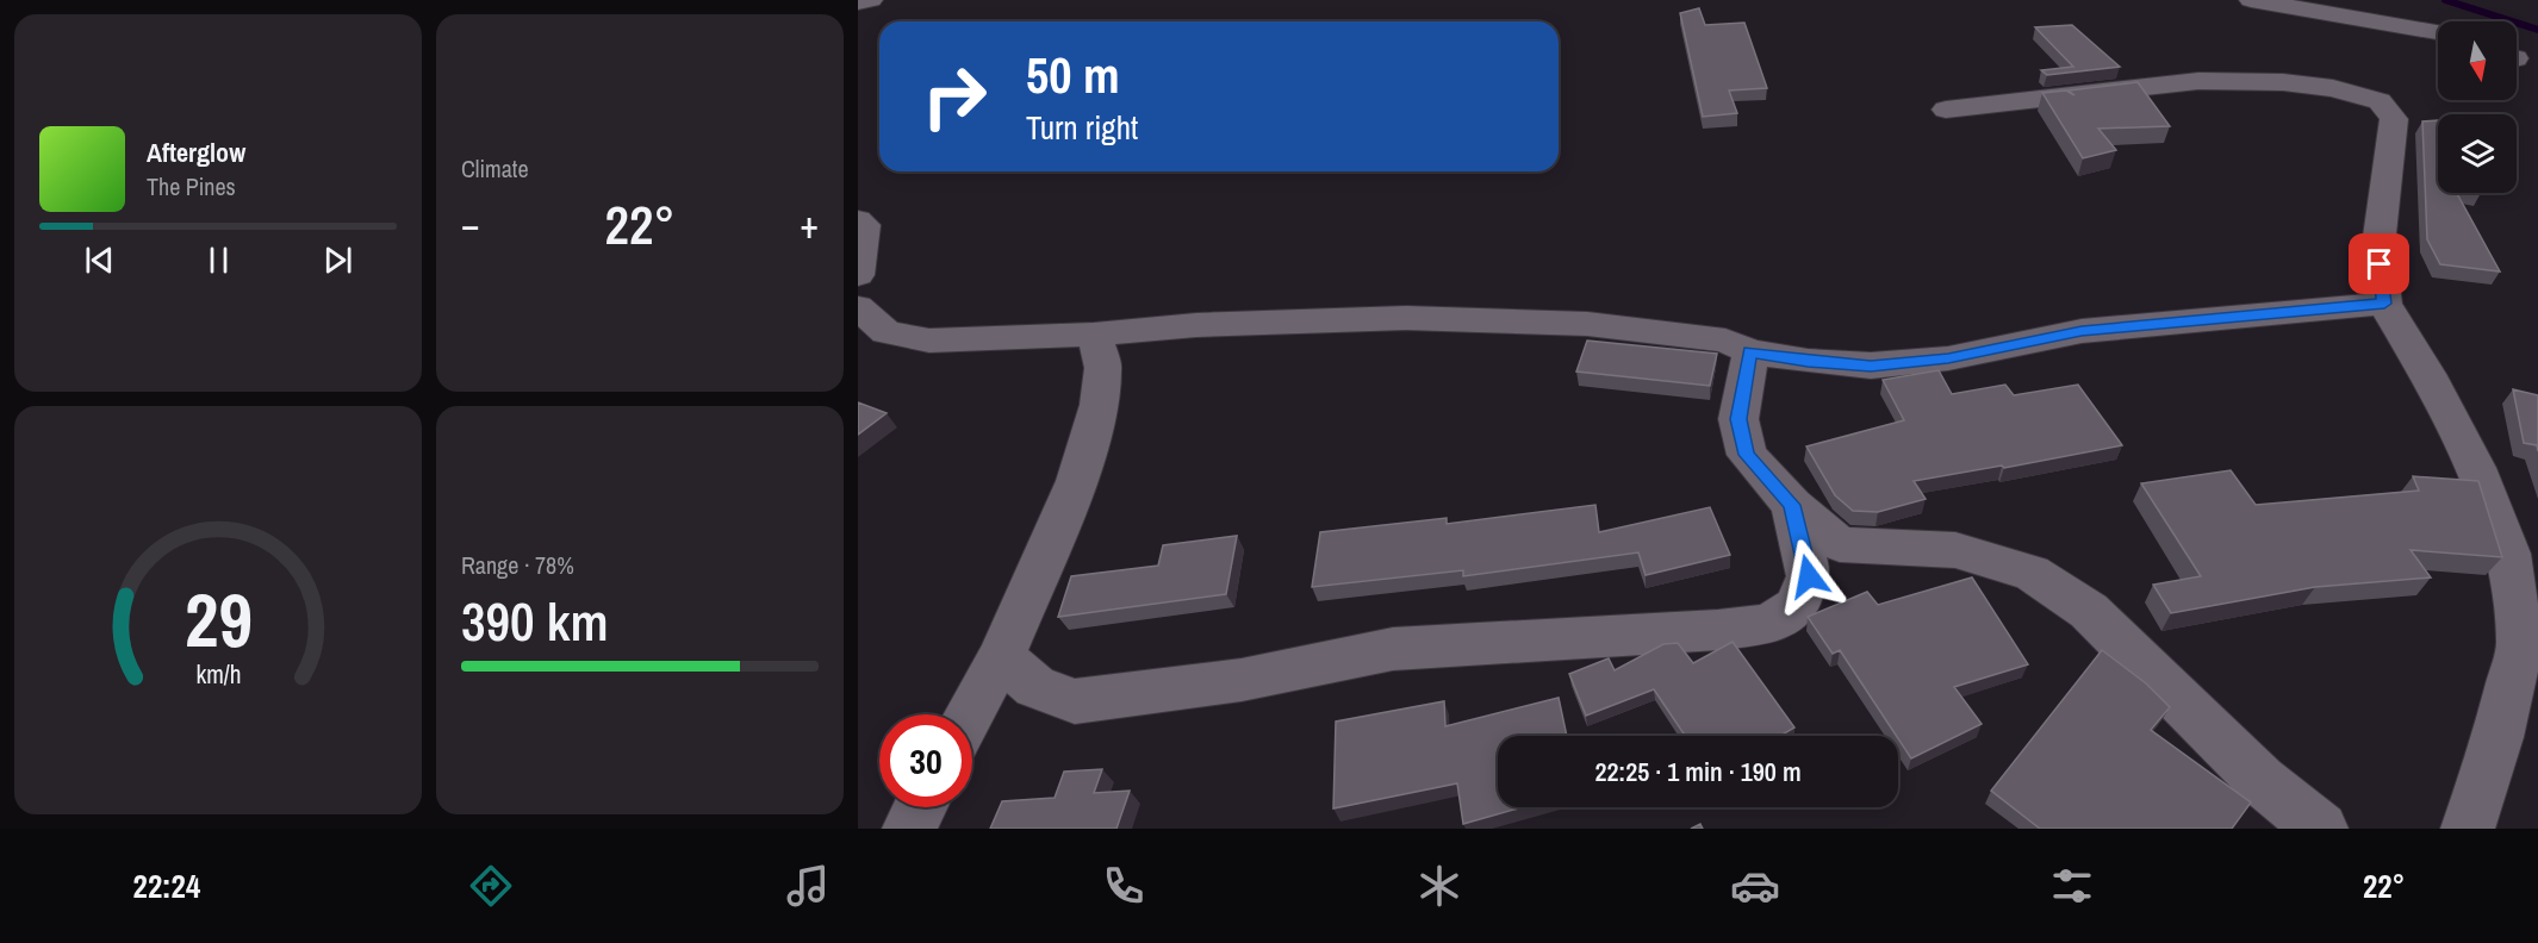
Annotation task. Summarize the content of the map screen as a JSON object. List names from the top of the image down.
{
  "north": "bottom",
  "page": {
    "tile": [
      "Climate",
      ["Range · 78%", "390 km"]
    ],
    "turn": ["50 m", "Turn right"],
    "song": ["Afterglow", "The Pines"],
    "heat": ["−", "22°", "+"],
    "limit": "30",
    "trip": "22:25 · 1 min · 190 m",
    "tabs": ["22:24", "22°"],
    "gauge": ["29", "km/h"]
  }
}
